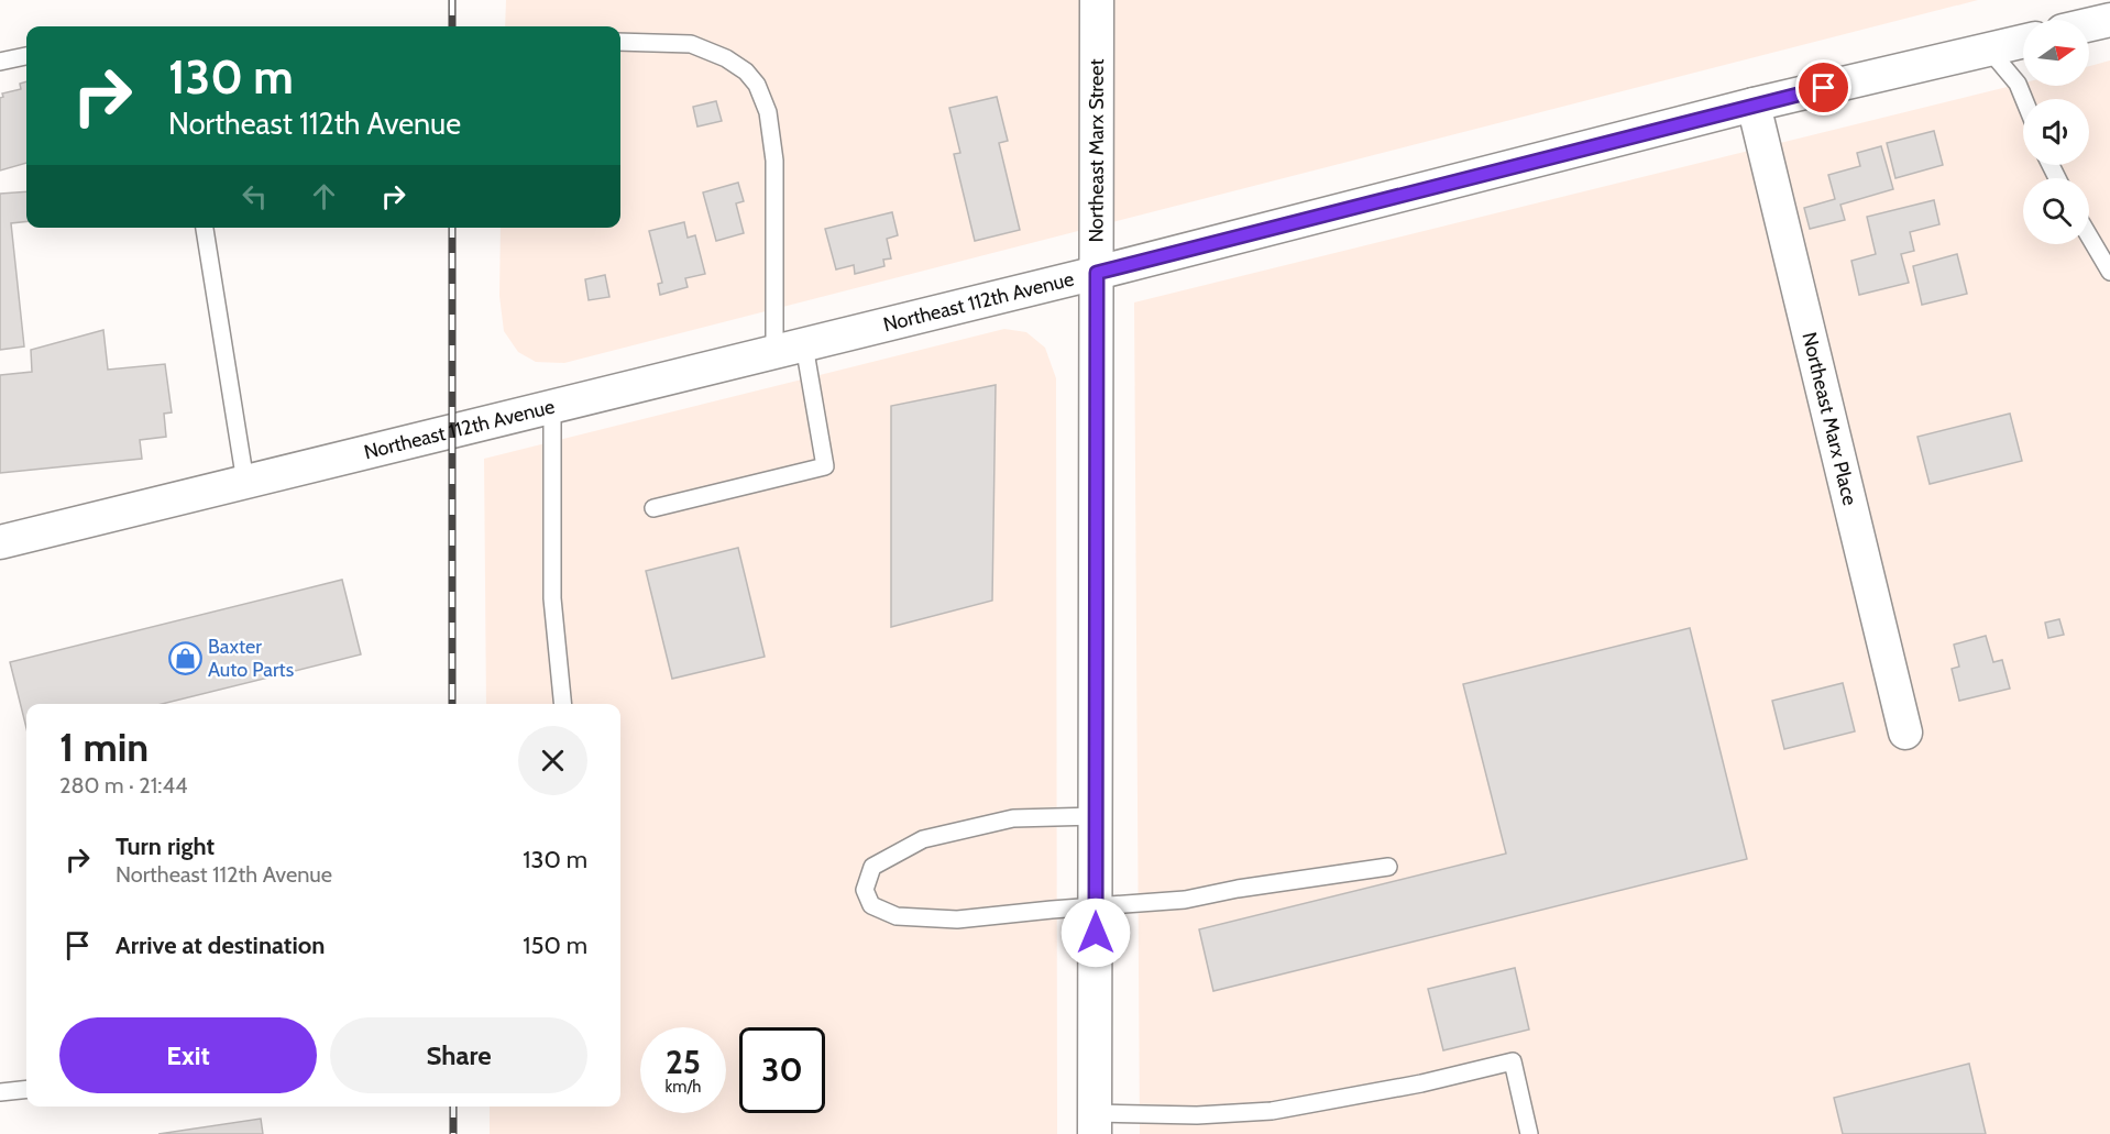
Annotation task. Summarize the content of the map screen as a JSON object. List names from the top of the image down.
{
  "streets": {
    "street": ["Northeast Marx Street", "Northeast 112th Avenue", "Northeast Marx Place"]
  },
  "crossings": [
    ["Northeast Marx Street", "Northeast 112th Avenue"],
    ["Northeast 112th Avenue", "Northeast Marx Place"]
  ],
  "places": {
    "shop": ["Baxter Auto Parts"]
  },
  "north": "right",
  "page": {
    "turn": ["130 m", "Northeast 112th Avenue"],
    "heading": ["1 min", "280 m · 21:44"],
    "list": [
      {
        "name": "Turn right",
        "note": "Northeast 112th Avenue",
        "value": "130 m"
      },
      {
        "name": "Arrive at destination",
        "value": "150 m"
      }
    ],
    "buttons": ["Exit", "Share"],
    "speed": "25 km/h",
    "limit": "30"
  }
}
